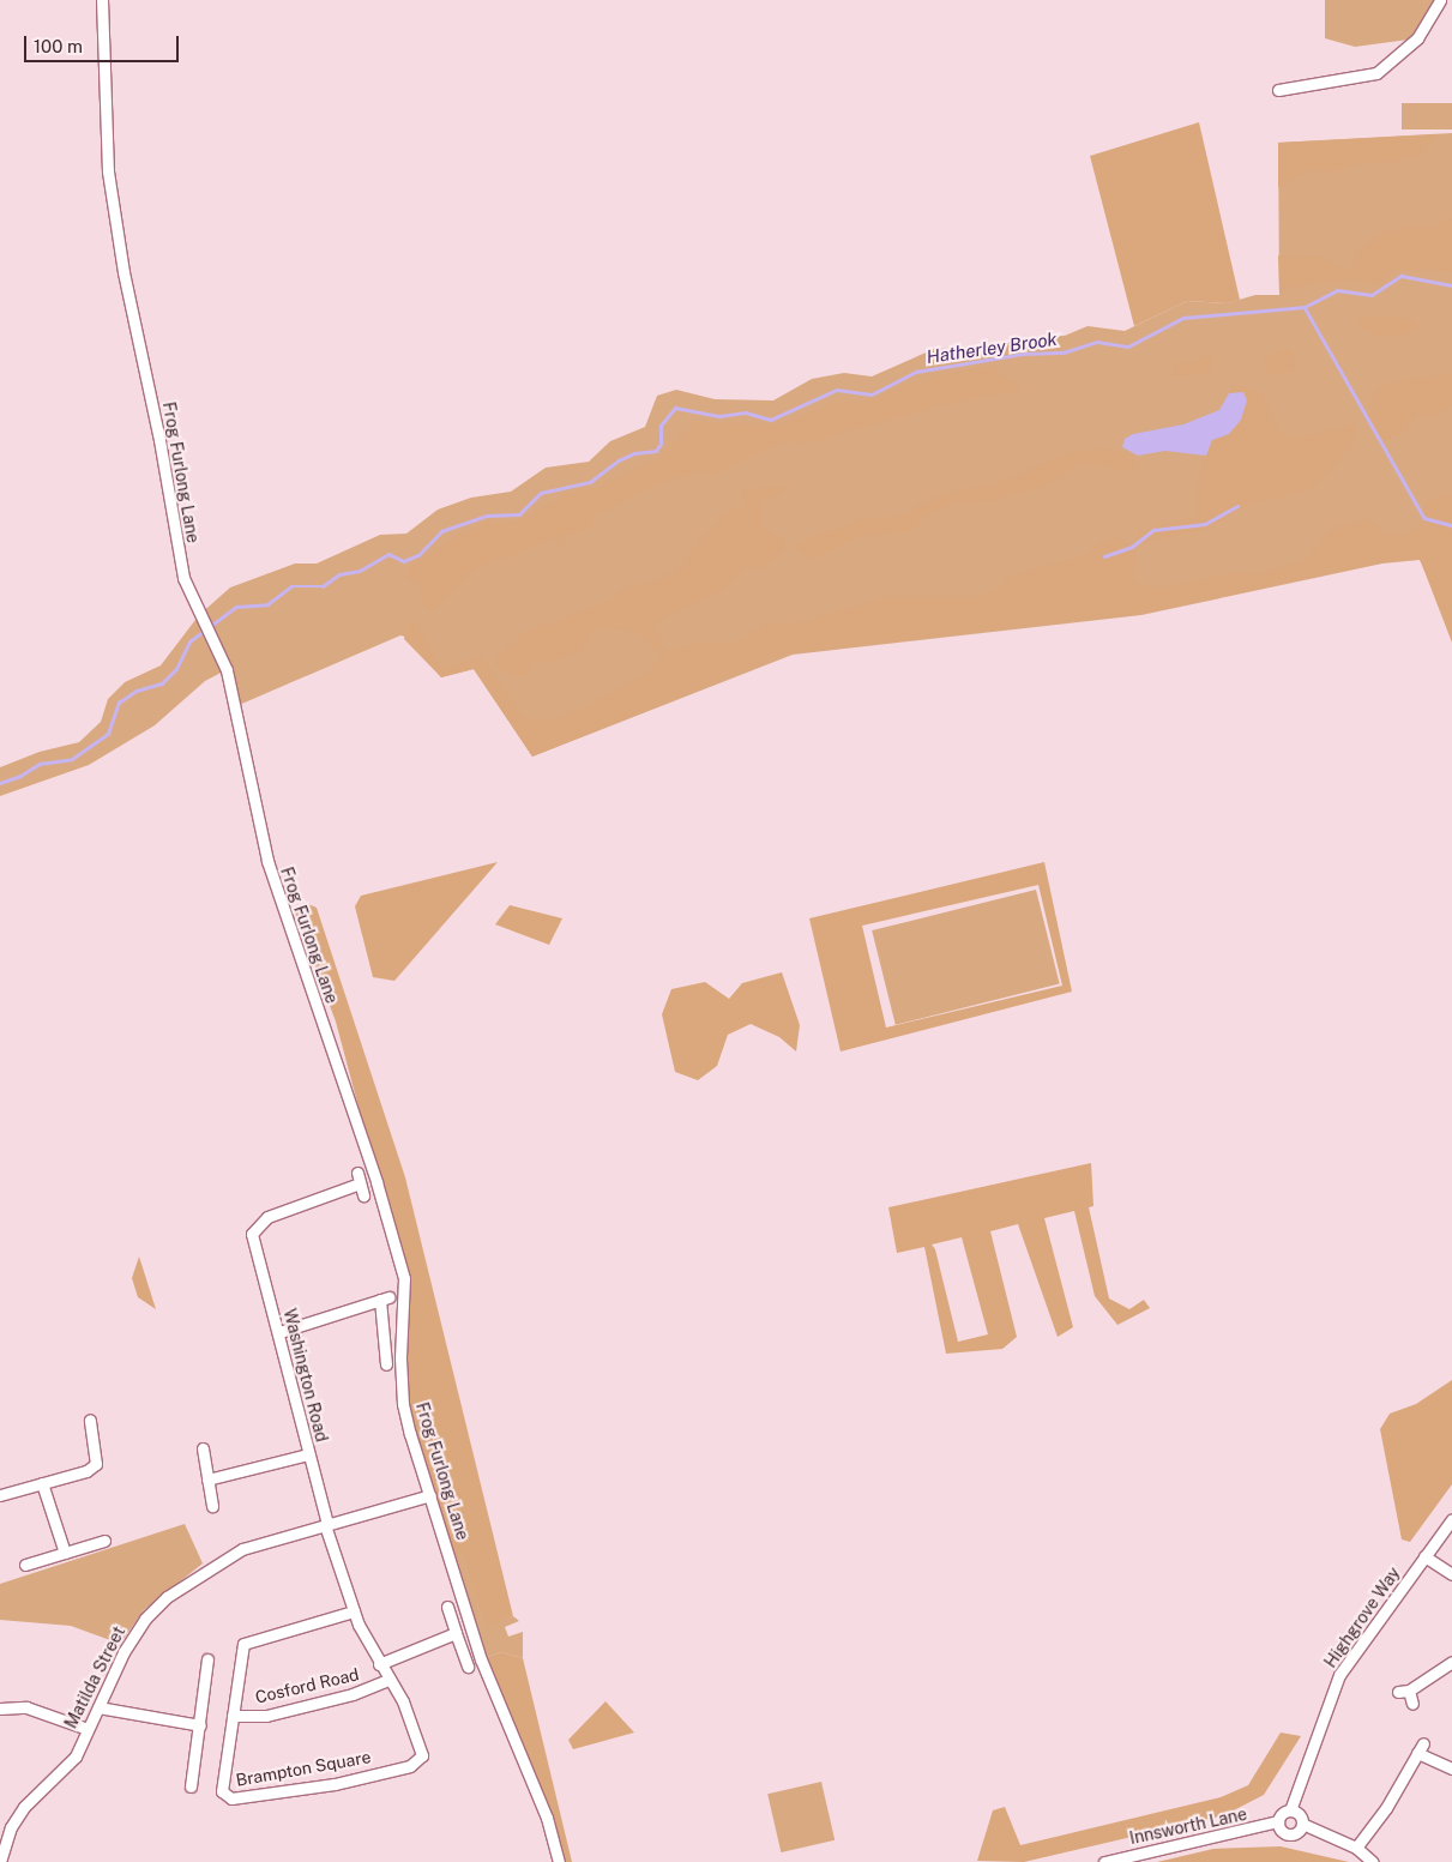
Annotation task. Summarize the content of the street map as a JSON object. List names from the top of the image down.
{
  "streets": {
    "street": [
      "Frog Furlong Lane",
      "Washington Road",
      "Highgrove Way",
      "Matilda Street",
      "Cosford Road",
      "Brampton Square",
      "Innsworth Lane"
    ]
  },
  "crossings": [
    ["Frog Furlong Lane", "Matilda Street"],
    ["Washington Road", "Matilda Street"],
    ["Washington Road", "Brampton Square"],
    ["Highgrove Way", "Innsworth Lane"],
    ["Matilda Street", "Brampton Square"],
    ["Cosford Road", "Brampton Square"]
  ],
  "water": ["Hatherley Brook"],
  "scale_bar": "100 m"
}
